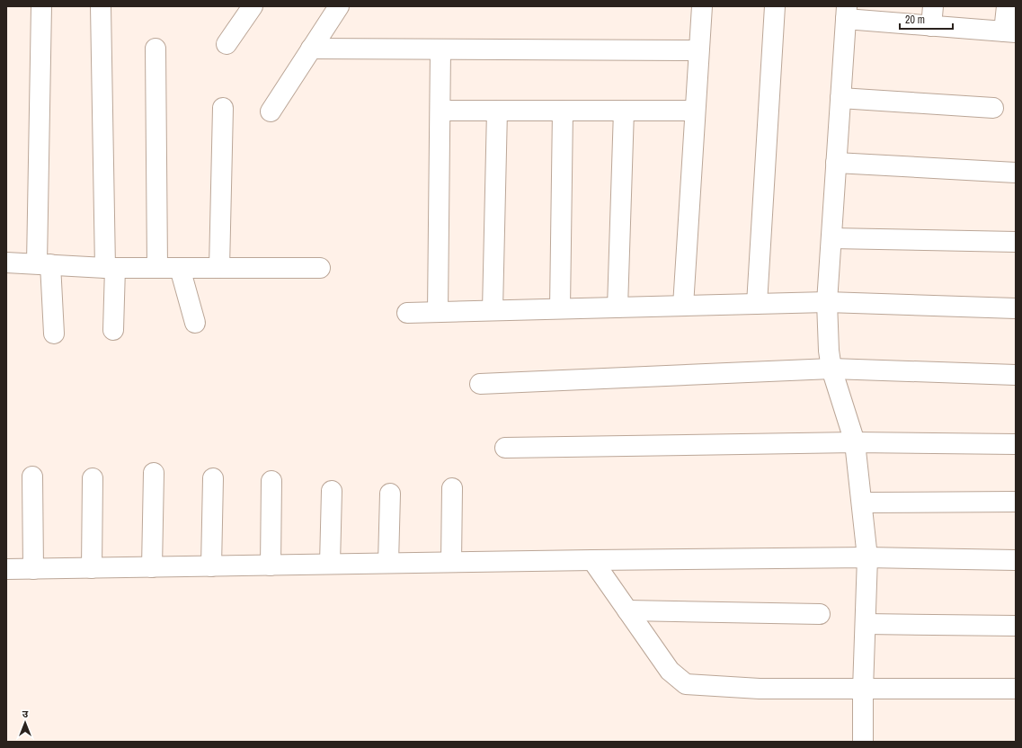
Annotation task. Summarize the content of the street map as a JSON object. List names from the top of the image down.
{
  "scale_bar": "20 m",
  "north": "top"
}
